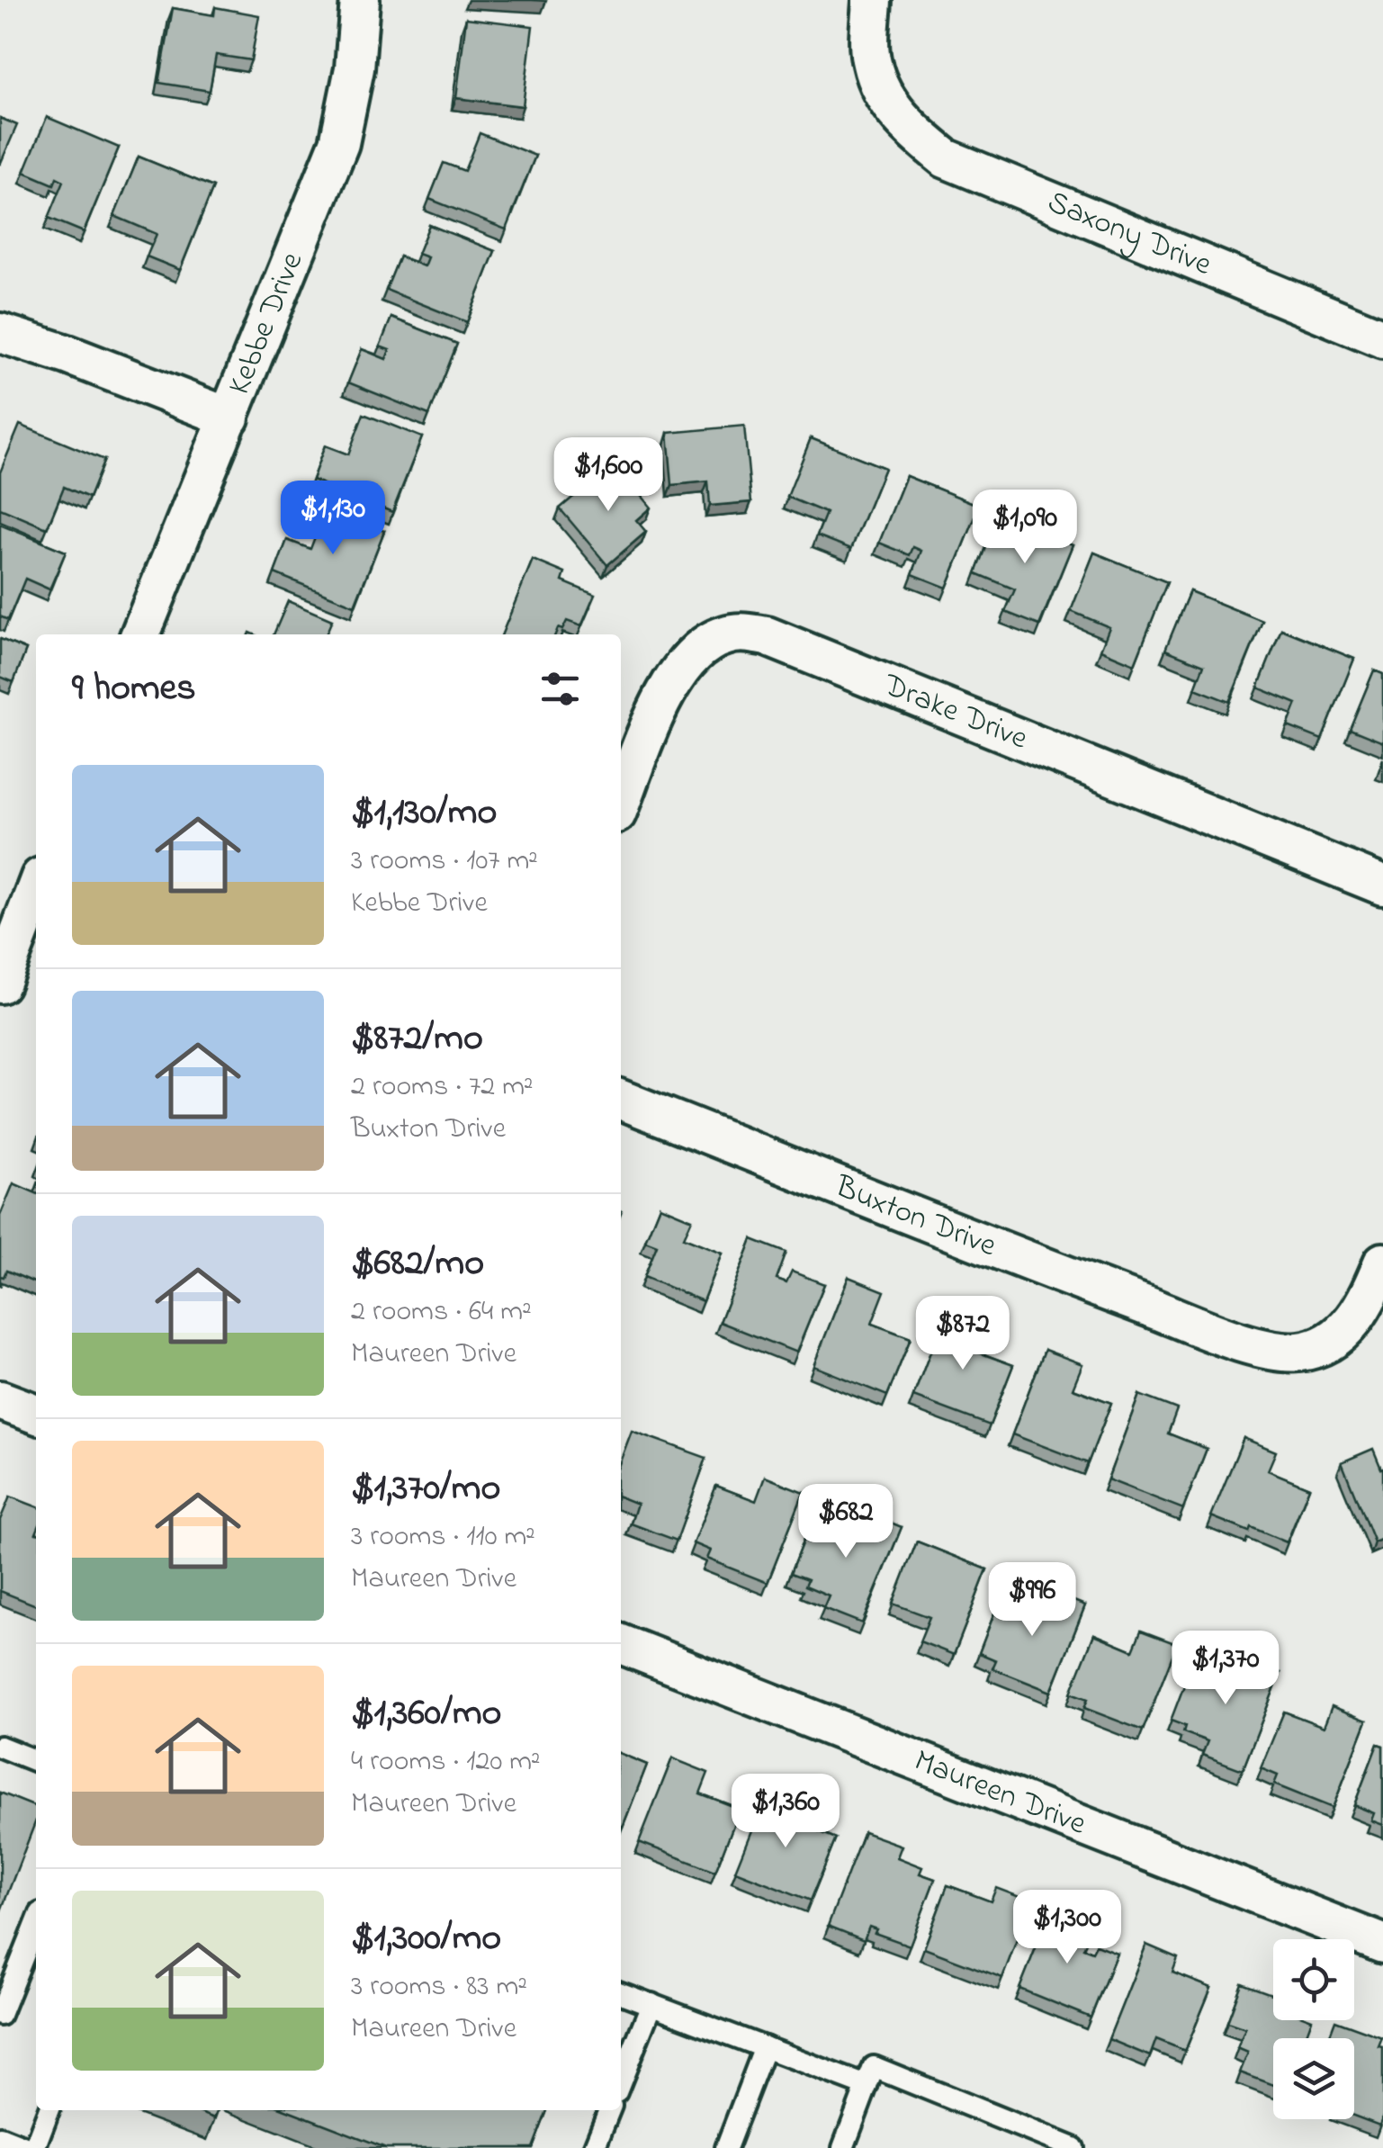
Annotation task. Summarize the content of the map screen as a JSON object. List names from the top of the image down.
{
  "streets": {
    "street": [
      "Saxony Drive",
      "Kebbe Drive",
      "Drake Drive",
      "Buxton Drive",
      "Maureen Drive"
    ]
  },
  "page": {
    "price": [
      "$1,600",
      "$1,130",
      "$1,090",
      "$872",
      "$682",
      "$996",
      "$1,370",
      "$1,360",
      "$1,300"
    ],
    "heading": "9 homes",
    "list": [
      {
        "name": "$1,130/mo",
        "note": "3 rooms · 107 m² · Kebbe Drive"
      },
      {
        "name": "$872/mo",
        "note": "2 rooms · 72 m² · Buxton Drive"
      },
      {
        "name": "$682/mo",
        "note": "2 rooms · 64 m² · Maureen Drive"
      },
      {
        "name": "$1,370/mo",
        "note": "3 rooms · 110 m² · Maureen Drive"
      },
      {
        "name": "$1,360/mo",
        "note": "4 rooms · 120 m² · Maureen Drive"
      },
      {
        "name": "$1,300/mo",
        "note": "3 rooms · 83 m² · Maureen Drive"
      }
    ]
  }
}
